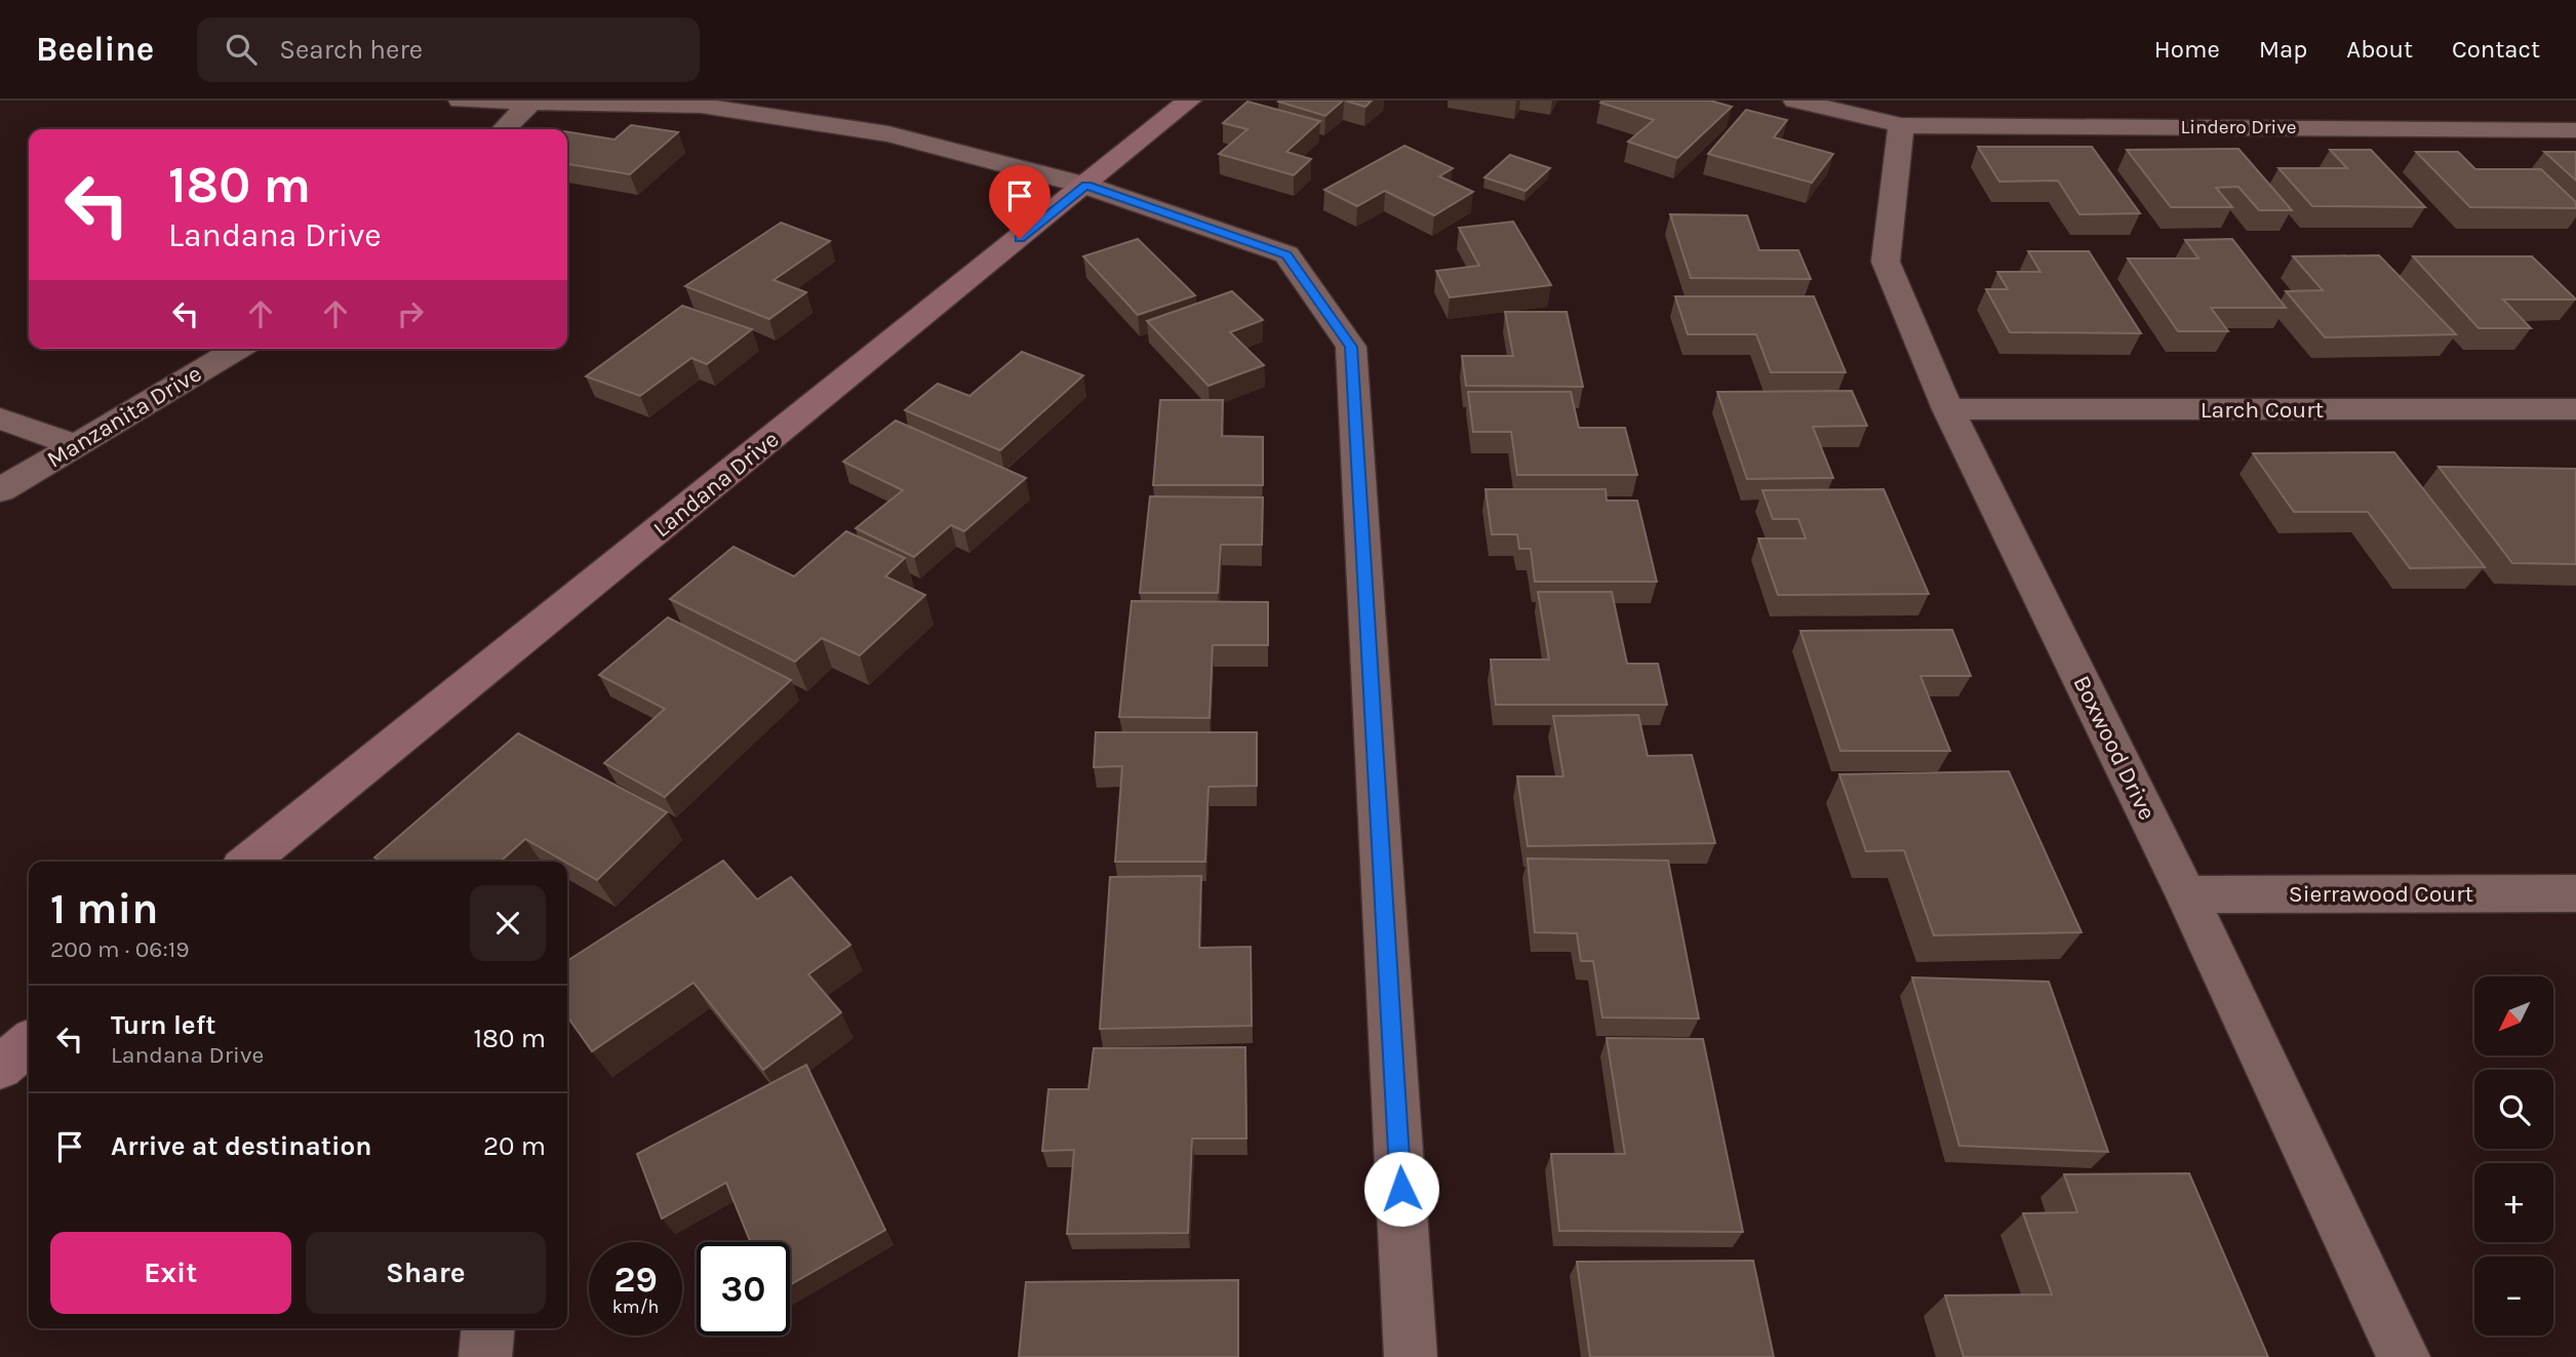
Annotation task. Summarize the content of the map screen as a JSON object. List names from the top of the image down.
{
  "streets": {
    "street": [
      "Lindero Drive",
      "Larch Court",
      "Manzanita Drive",
      "Landana Drive",
      "Boxwood Drive",
      "Sierrawood Court"
    ]
  },
  "crossings": [
    ["Lindero Drive", "Boxwood Drive"],
    ["Larch Court", "Boxwood Drive"],
    ["Boxwood Drive", "Sierrawood Court"]
  ],
  "north": "bottom left",
  "page": {
    "header": "Beeline",
    "search": "Search here",
    "nav": [
      "Home",
      "Map",
      "About",
      "Contact"
    ],
    "turn": ["180 m", "Landana Drive"],
    "heading": ["1 min", "200 m · 06:19"],
    "map_buttons": ["+", "−"],
    "list": [
      {
        "name": "Turn left",
        "note": "Landana Drive",
        "value": "180 m"
      },
      {
        "name": "Arrive at destination",
        "value": "20 m"
      }
    ],
    "buttons": ["Exit", "Share"],
    "speed": "29 km/h",
    "limit": "30"
  }
}
